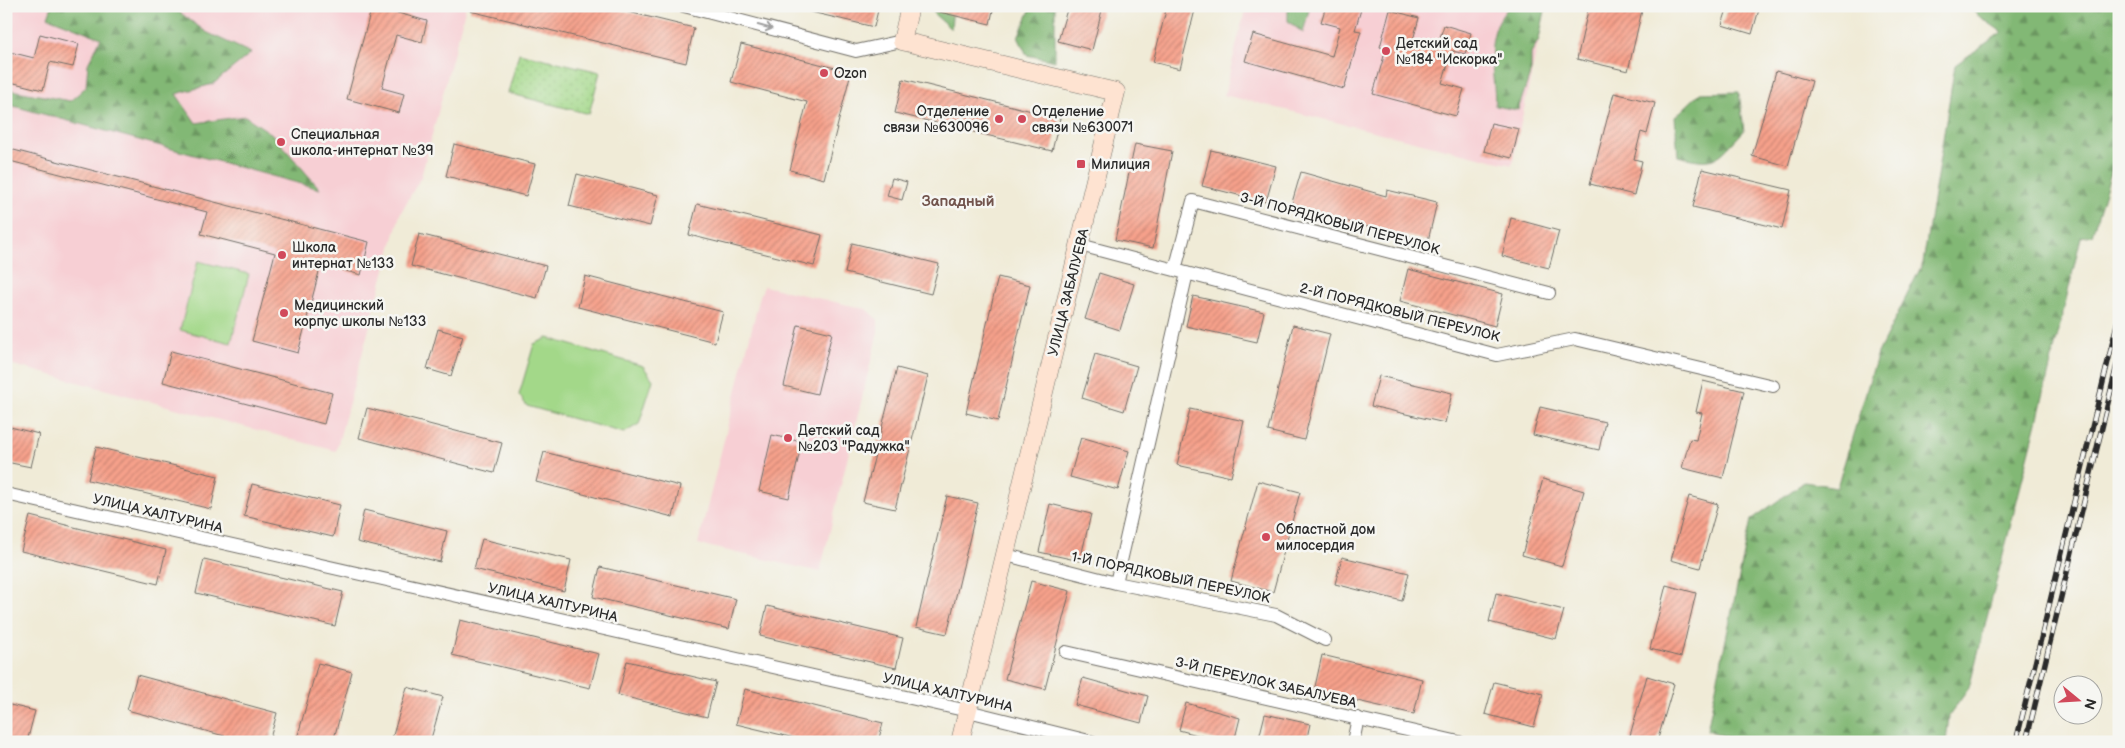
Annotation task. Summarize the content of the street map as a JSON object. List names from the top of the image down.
{
  "streets": {
    "street": [
      "3-Й ПОРЯДКОВЫЙ ПЕРЕУЛОК",
      "УЛИЦА ЗАБАЛУЕВА",
      "2-Й ПОРЯДКОВЫЙ ПЕРЕУЛОК",
      "УЛИЦА ХАЛТУРИНА",
      "1-Й ПОРЯДКОВЫЙ ПЕРЕУЛОК",
      "3-Й ПЕРЕУЛОК ЗАБАЛУЕВА"
    ]
  },
  "crossings": [
    ["3-Й ПОРЯДКОВЫЙ ПЕРЕУЛОК", "2-Й ПОРЯДКОВЫЙ ПЕРЕУЛОК"],
    ["УЛИЦА ЗАБАЛУЕВА", "2-Й ПОРЯДКОВЫЙ ПЕРЕУЛОК"],
    ["УЛИЦА ЗАБАЛУЕВА", "УЛИЦА ХАЛТУРИНА"],
    ["УЛИЦА ЗАБАЛУЕВА", "1-Й ПОРЯДКОВЫЙ ПЕРЕУЛОК"]
  ],
  "districts": ["Западный"],
  "places": {
    "other": [
      "Детский сад №184 \"Искорка\"",
      "Ozon",
      "Отделение связи №630096",
      "Отделение связи №630071",
      "Специальная школа-интернат №39",
      "Школа интернат №133",
      "Медицинский корпус школы №133",
      "Детский сад №203 \"Радужка\"",
      "Областной дом милосердия"
    ],
    "transit": ["Милиция"]
  },
  "north": "right"
}
